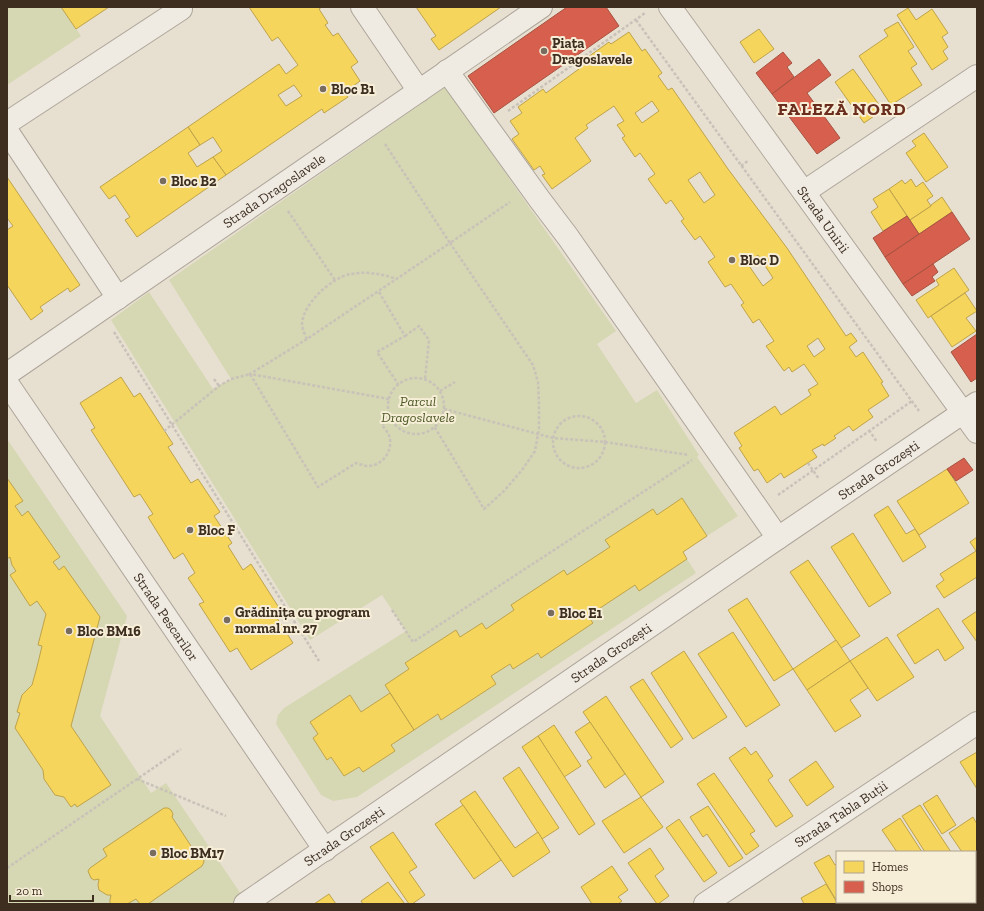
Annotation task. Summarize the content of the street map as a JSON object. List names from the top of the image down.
{
  "streets": {
    "street": [
      "Strada Dragoslavele",
      "Strada Unirii",
      "Strada Grozești",
      "Strada Pescarilor",
      "Strada Tabla Buții"
    ]
  },
  "crossings": [
    ["Strada Unirii", "Strada Grozești"],
    ["Strada Grozești", "Strada Pescarilor"]
  ],
  "districts": ["FALEZĂ NORD"],
  "parks": ["Parcul Dragoslavele"],
  "places": [
    "Piața Dragoslavele",
    "Bloc B1",
    "Bloc B2",
    "Bloc D",
    "Bloc F",
    "Bloc E1",
    "Grădinița cu program normal nr. 27",
    "Bloc BM16",
    "Bloc BM17"
  ],
  "legend": ["Homes", "Shops"],
  "scale_bar": "20 m"
}
